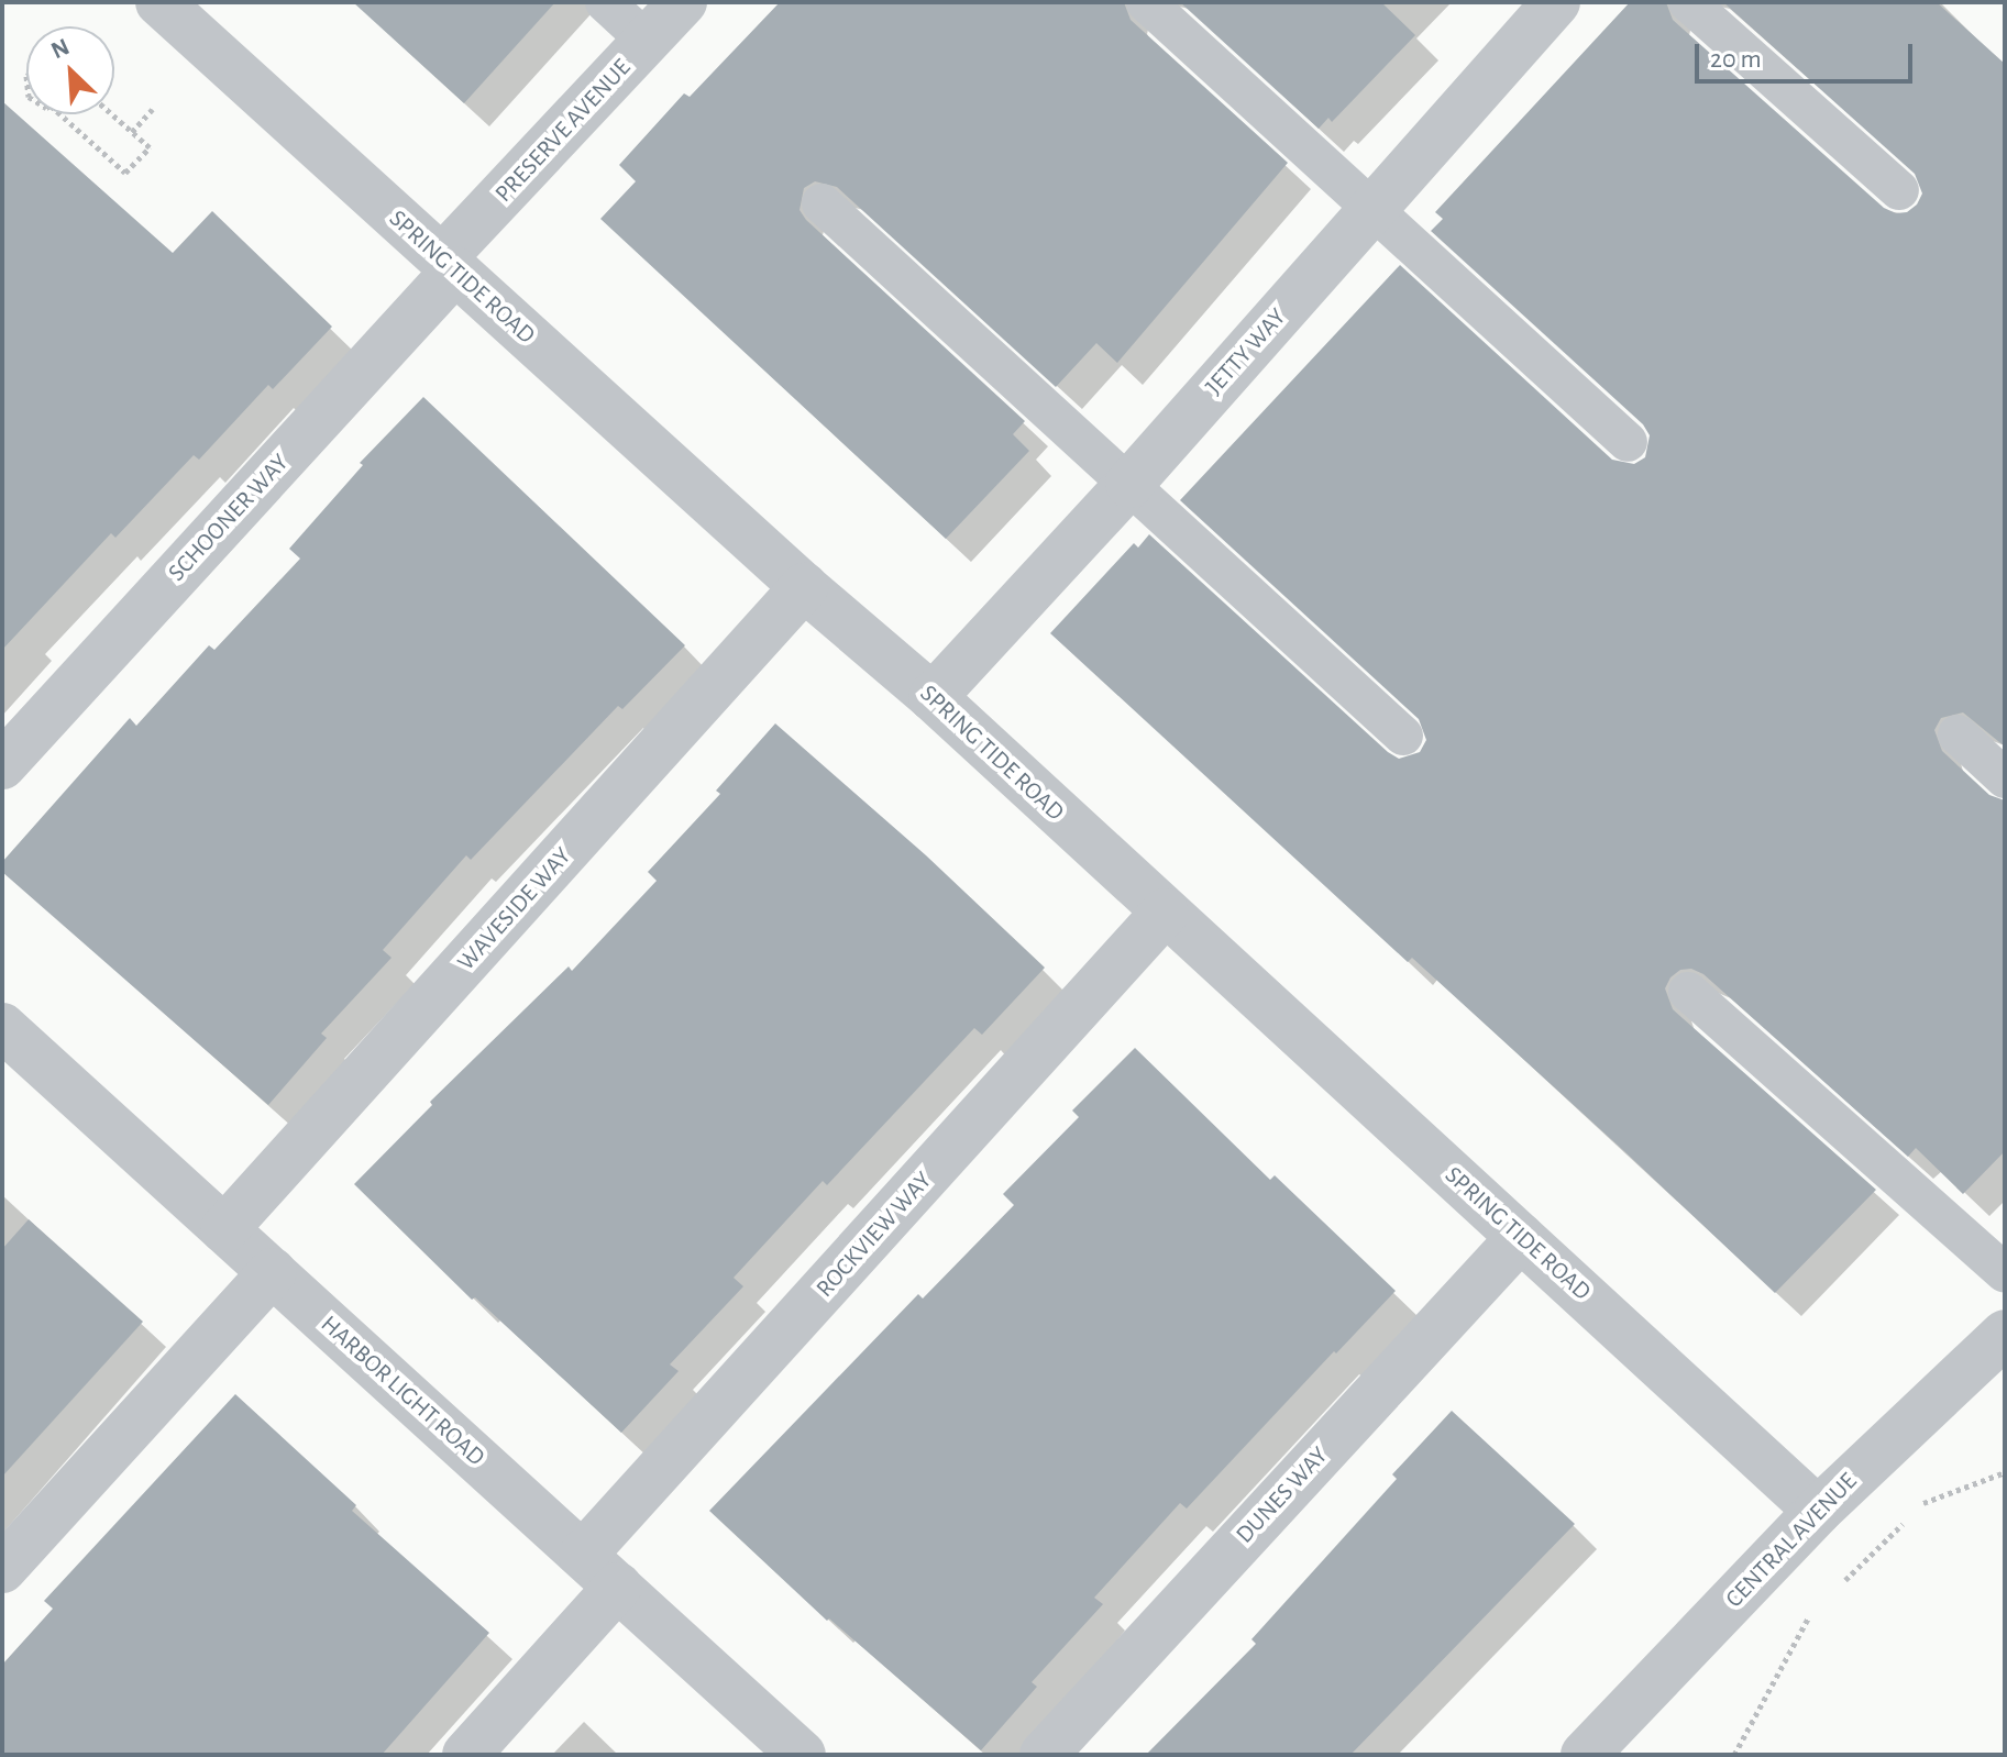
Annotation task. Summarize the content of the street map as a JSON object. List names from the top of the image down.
{
  "streets": {
    "street": [
      "PRESERVE AVENUE",
      "SPRING TIDE ROAD",
      "JETTY WAY",
      "SCHOONER WAY",
      "WAVESIDE WAY",
      "ROCKVIEW WAY",
      "HARBOR LIGHT ROAD",
      "DUNES WAY",
      "CENTRAL AVENUE"
    ]
  },
  "crossings": [
    ["PRESERVE AVENUE", "SPRING TIDE ROAD"],
    ["PRESERVE AVENUE", "SCHOONER WAY"],
    ["SPRING TIDE ROAD", "JETTY WAY"],
    ["SPRING TIDE ROAD", "SCHOONER WAY"],
    ["SPRING TIDE ROAD", "WAVESIDE WAY"],
    ["SPRING TIDE ROAD", "ROCKVIEW WAY"],
    ["SPRING TIDE ROAD", "DUNES WAY"],
    ["SPRING TIDE ROAD", "CENTRAL AVENUE"],
    ["WAVESIDE WAY", "HARBOR LIGHT ROAD"],
    ["ROCKVIEW WAY", "HARBOR LIGHT ROAD"]
  ],
  "scale_bar": "20 m",
  "north": "top left"
}
